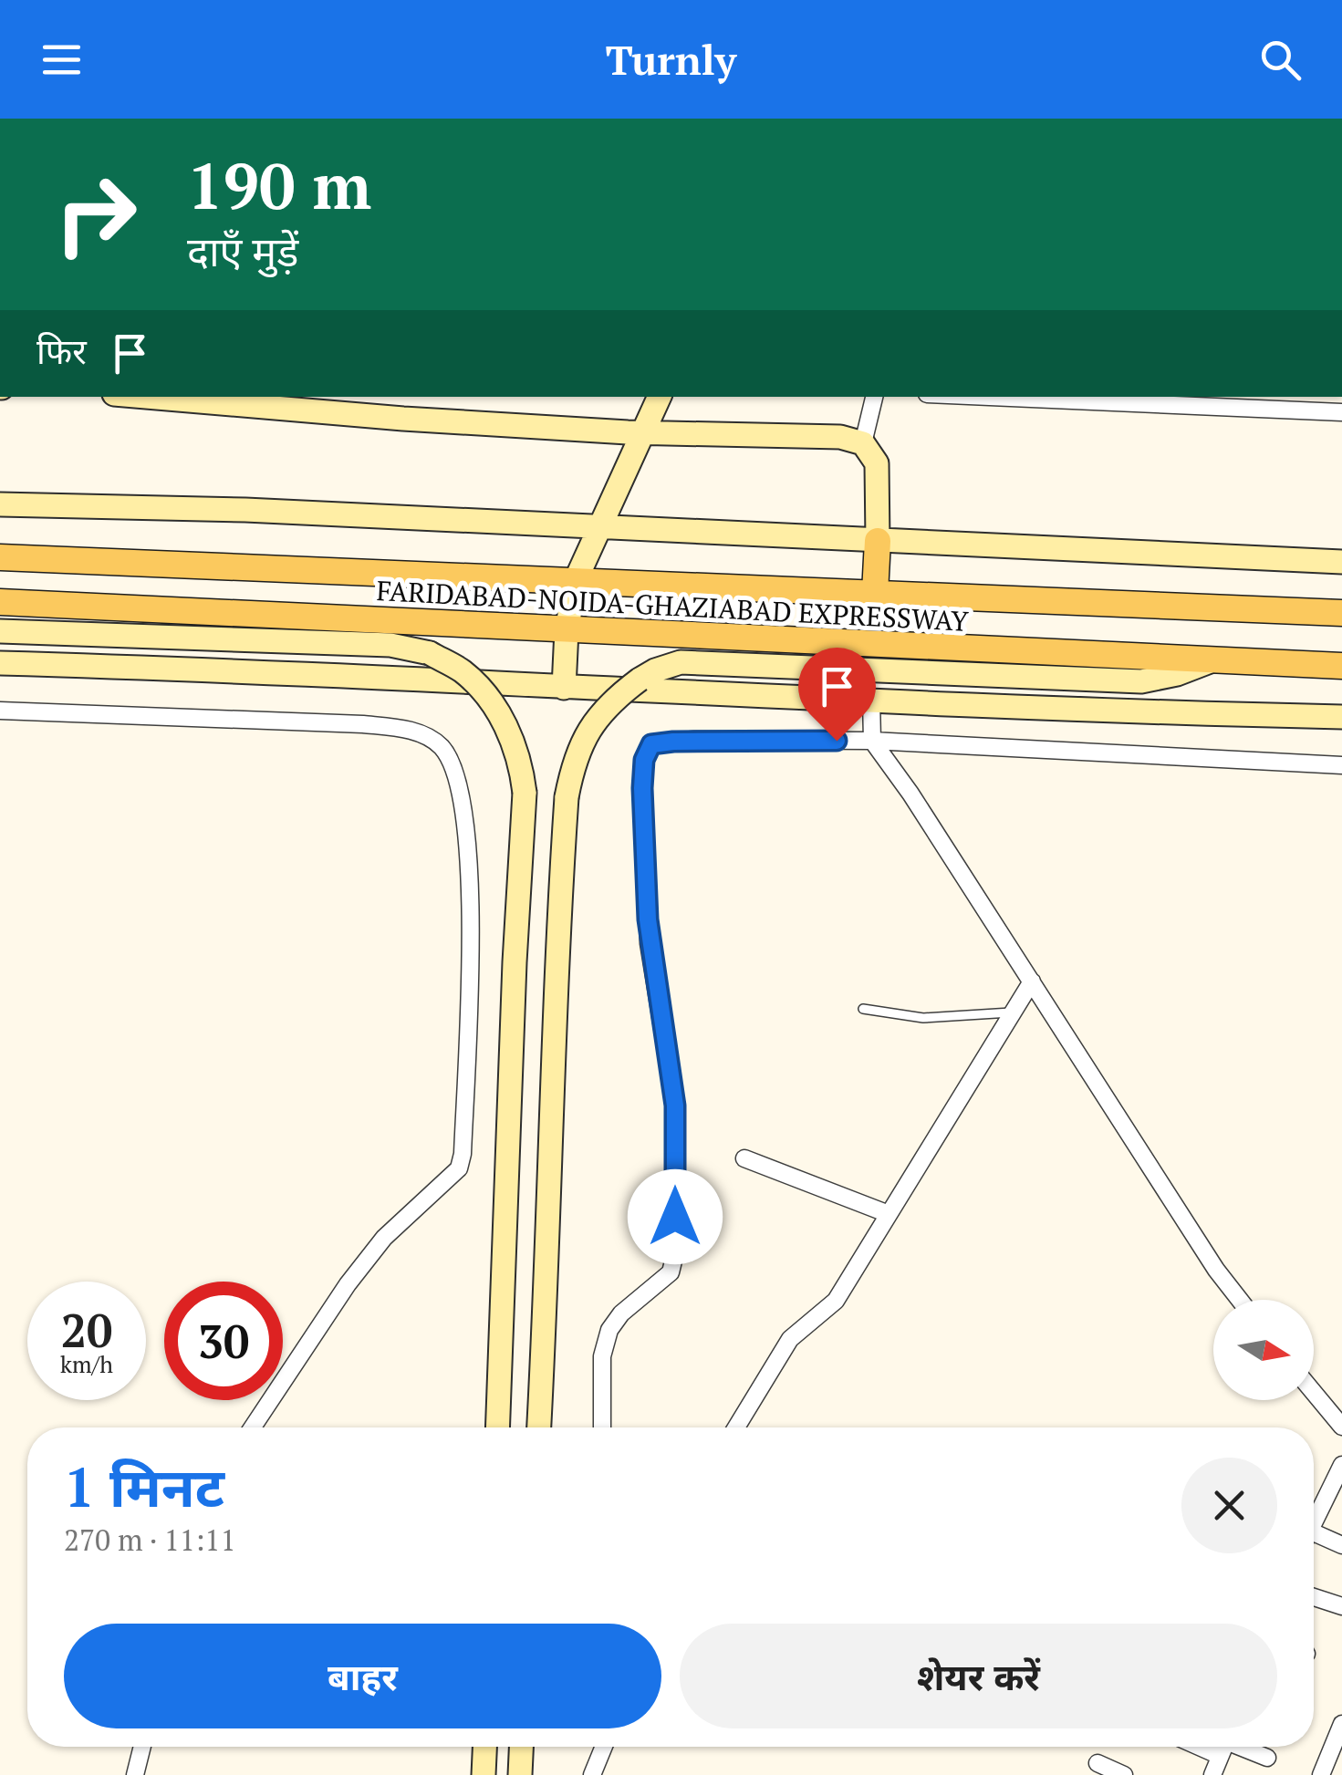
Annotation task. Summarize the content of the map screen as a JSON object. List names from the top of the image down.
{
  "streets": {
    "main road": ["FARIDABAD-NOIDA-GHAZIABAD EXPRESSWAY"]
  },
  "north": "right",
  "page": {
    "header": "Turnly",
    "turn": ["190 m", "दाएँ मुड़ें"],
    "then": "फिर",
    "speed": "20 km/h",
    "limit": "30",
    "heading": ["1 मिनट", "270 m · 11:11"],
    "buttons": ["बाहर", "शेयर करें"]
  }
}
